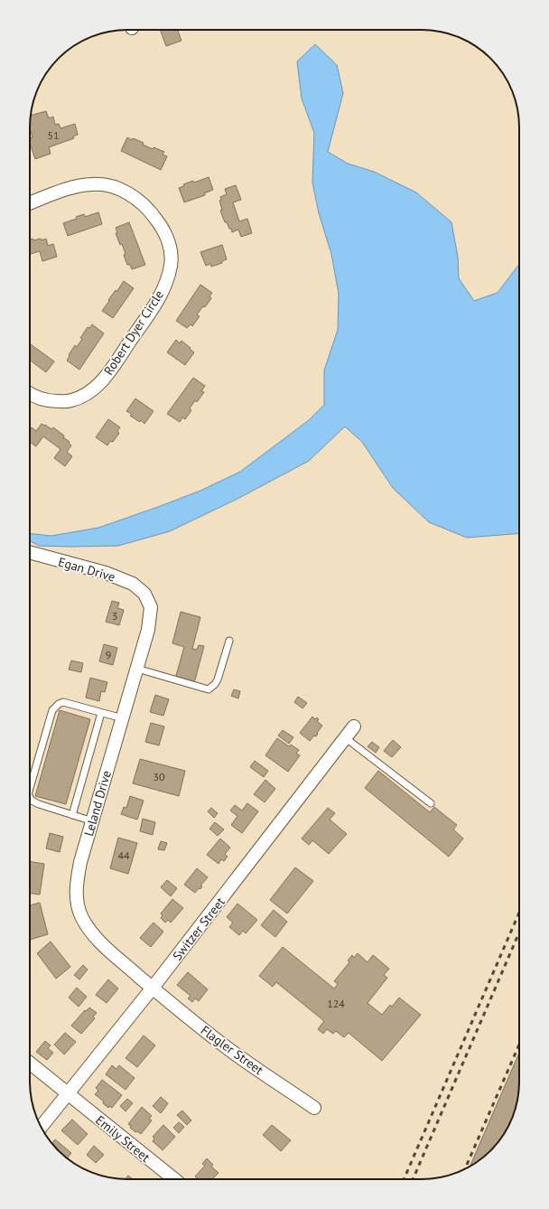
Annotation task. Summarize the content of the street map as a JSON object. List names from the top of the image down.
{
  "streets": {
    "street": [
      "Robert Dyer Circle",
      "Egan Drive",
      "Leland Drive",
      "Switzer Street",
      "Flagler Street",
      "Emily Street"
    ]
  },
  "crossings": [
    ["Egan Drive", "Leland Drive"],
    ["Leland Drive", "Switzer Street"],
    ["Leland Drive", "Flagler Street"],
    ["Switzer Street", "Flagler Street"],
    ["Switzer Street", "Emily Street"]
  ],
  "house_numbers": [
    "51",
    "3",
    "9",
    "30",
    "44",
    "124"
  ]
}
